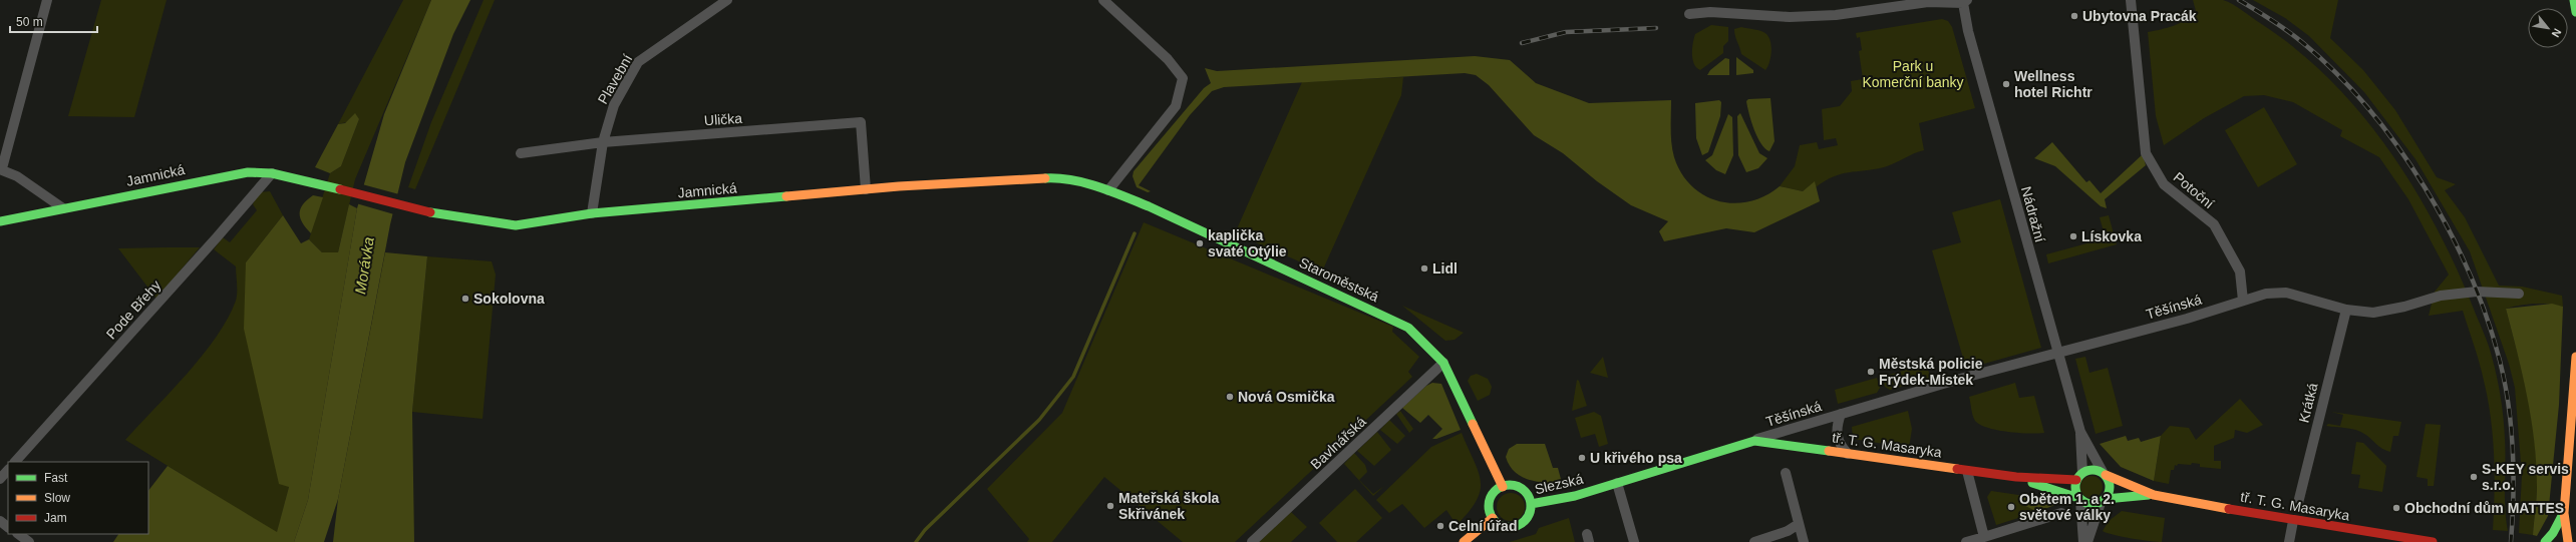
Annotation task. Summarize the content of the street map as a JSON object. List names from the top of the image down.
{
  "streets": {
    "main road": [
      "Jamnická",
      "Staroměstská",
      "tř. T. G. Masaryka",
      "Slezská"
    ],
    "street": [
      "Plavební",
      "Ulička",
      "Potoční",
      "Nádražní",
      "Těšínská",
      "Pode Břehy",
      "Krátká",
      "Bavlnářská"
    ]
  },
  "crossings": [
    ["Plavební", "Ulička"],
    ["Plavební", "Jamnická"],
    ["Ulička", "Jamnická"],
    ["Jamnická", "Staroměstská"],
    ["Jamnická", "Pode Břehy"],
    ["Potoční", "Těšínská"],
    ["Nádražní", "Těšínská"],
    ["Nádražní", "tř. T. G. Masaryka"],
    ["Staroměstská", "Bavlnářská"],
    ["Staroměstská", "Slezská"],
    ["Těšínská", "Krátká"],
    ["Těšínská", "tř. T. G. Masaryka"],
    ["Těšínská", "Slezská"],
    ["tř. T. G. Masaryka", "Slezská"]
  ],
  "water": ["Morávka"],
  "parks": ["Park u Komerční banky"],
  "places": [
    "Ubytovna Pracák",
    "Wellness hotel Richtr",
    "Lískovka",
    "kaplička svaté Otýlie",
    "Lidl",
    "Sokolovna",
    "Městská policie Frýdek-Místek",
    "Nová Osmička",
    "U křivého psa",
    "S-KEY servis s.r.o.",
    "Mateřská škola Skřivánek",
    "Obětem 1. a 2. světové války",
    "Obchodní dům MATTES",
    "Celní úřad"
  ],
  "legend": ["Fast", "Slow", "Jam"],
  "scale_bar": "50 m",
  "north": "bottom right"
}
